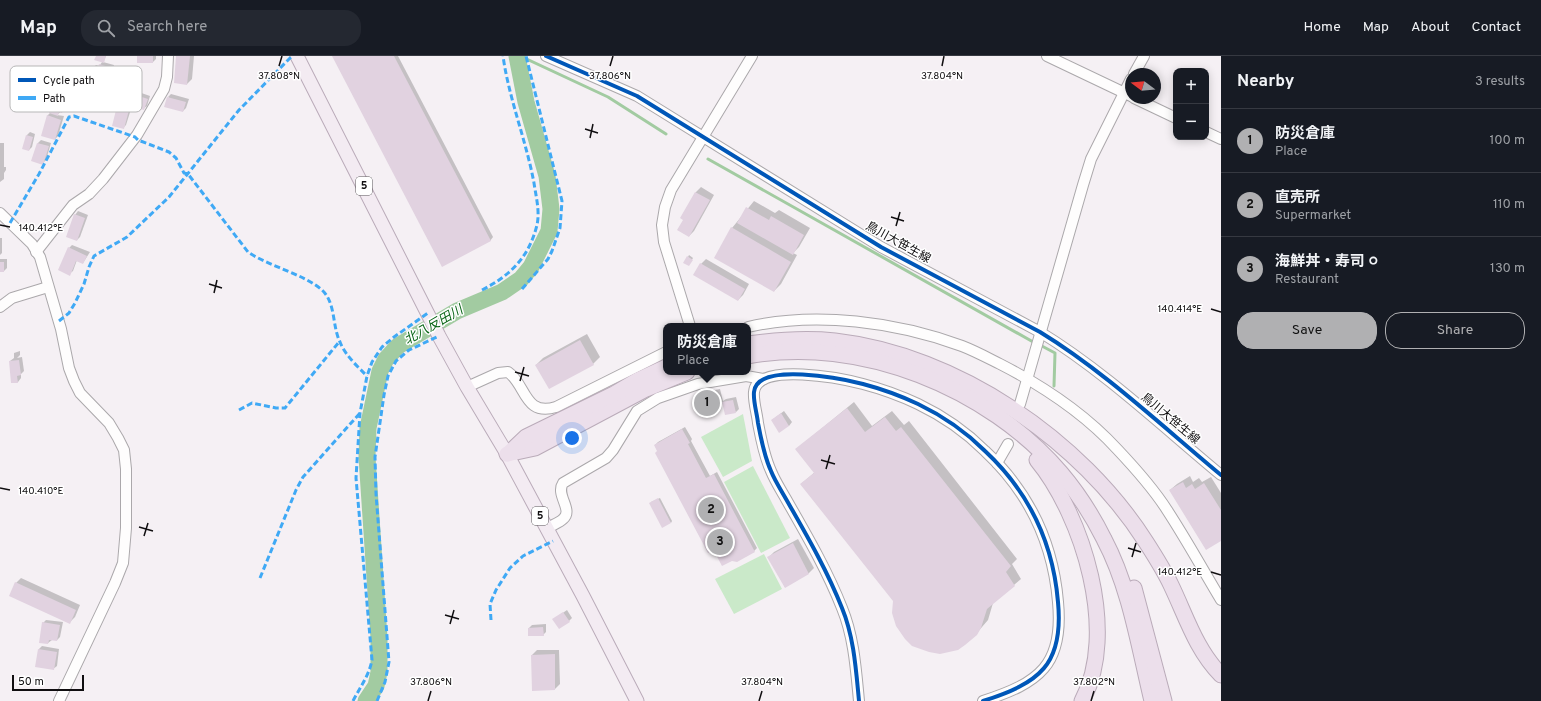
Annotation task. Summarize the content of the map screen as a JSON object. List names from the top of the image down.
{
  "streets": {
    "main road": ["5"],
    "street": ["鳥川大笹生線"]
  },
  "water": ["北八反田川"],
  "legend": ["Cycle path", "Path"],
  "scale_bar": "50 m",
  "north": "left",
  "page": {
    "header": "Map",
    "search": "Search here",
    "nav": [
      "Home",
      "Map",
      "About",
      "Contact"
    ],
    "heading": ["Nearby", "3 results"],
    "map_buttons": ["+", "−"],
    "list": [
      {
        "mark": "1",
        "name": "防災倉庫",
        "note": "Place",
        "value": "100 m"
      },
      {
        "mark": "2",
        "name": "直売所",
        "note": "Supermarket",
        "value": "110 m"
      },
      {
        "mark": "3",
        "name": "海鮮丼・寿司 ○",
        "note": "Restaurant",
        "value": "130 m"
      }
    ],
    "buttons": ["Save", "Share"],
    "popup": ["防災倉庫", "Place"],
    "pins": ["1", "2", "3"],
    "scale": "50 m"
  },
  "coordinates": [
    "37.808°N",
    "37.806°N",
    "37.804°N",
    "140.412°E",
    "140.414°E",
    "140.410°E",
    "37.802°N"
  ]
}
